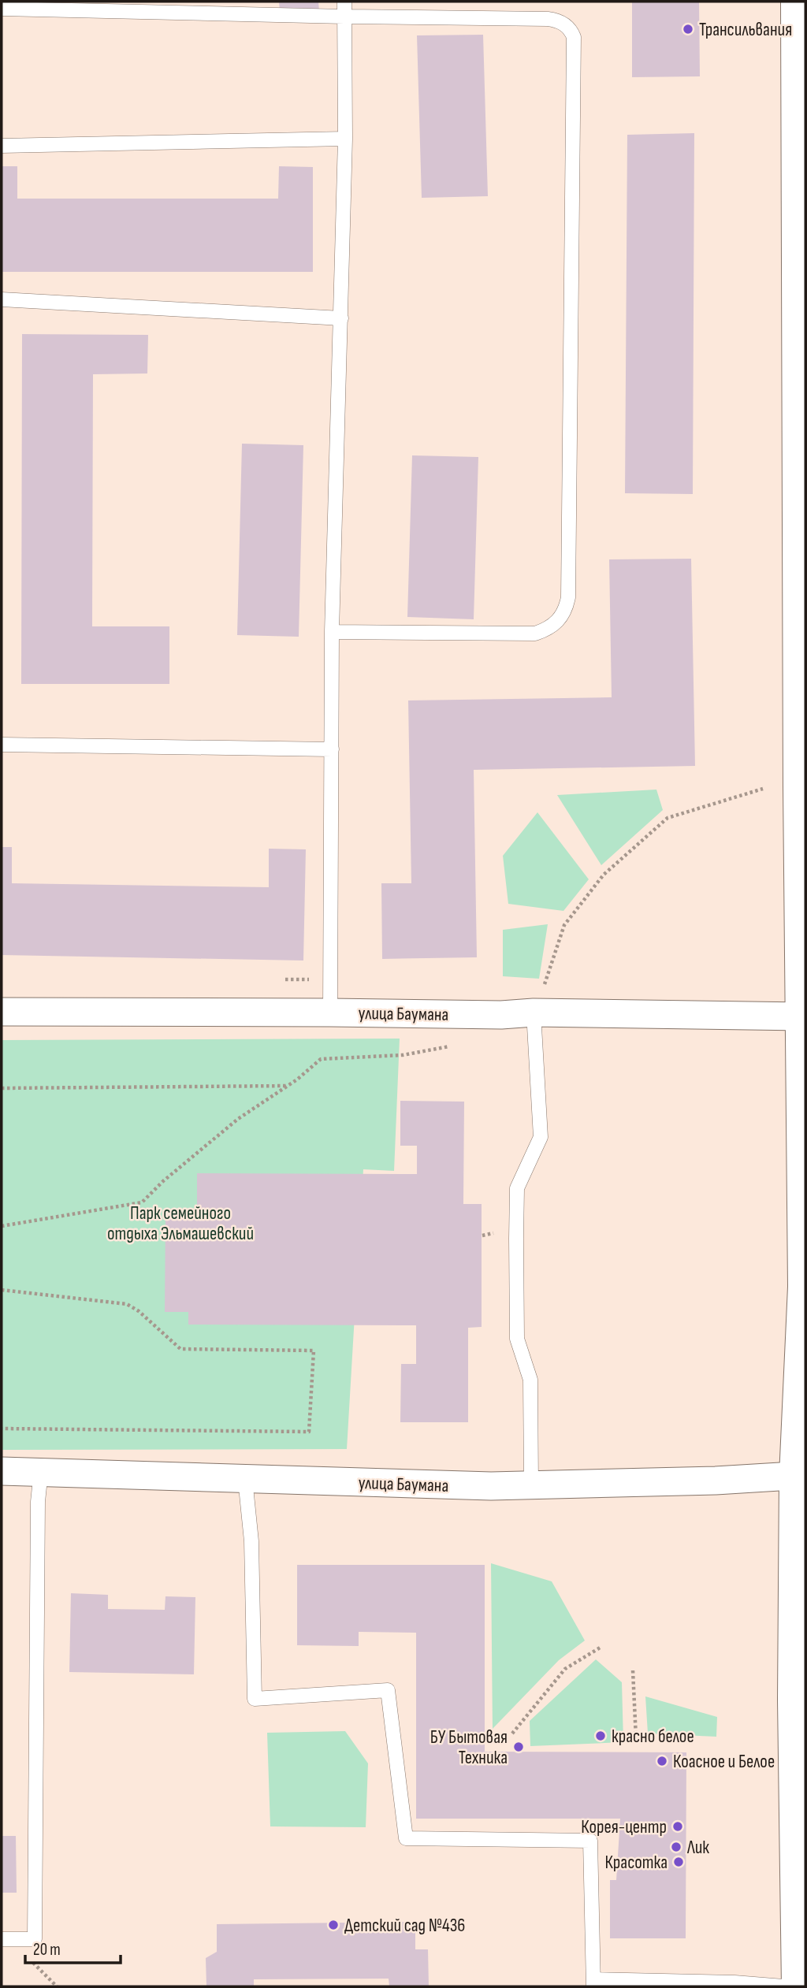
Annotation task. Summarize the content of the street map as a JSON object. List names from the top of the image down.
{
  "streets": {
    "street": ["улица Баумана"]
  },
  "parks": ["Парк семейного отдыха Эльмашевский"],
  "places": [
    "Трансильвания",
    "красно белое",
    "БУ Бытовая Техника",
    "Коасное и Белое",
    "Корея-центр",
    "Лик",
    "Красотка",
    "Детский сад №436"
  ],
  "scale_bar": "20 m"
}
